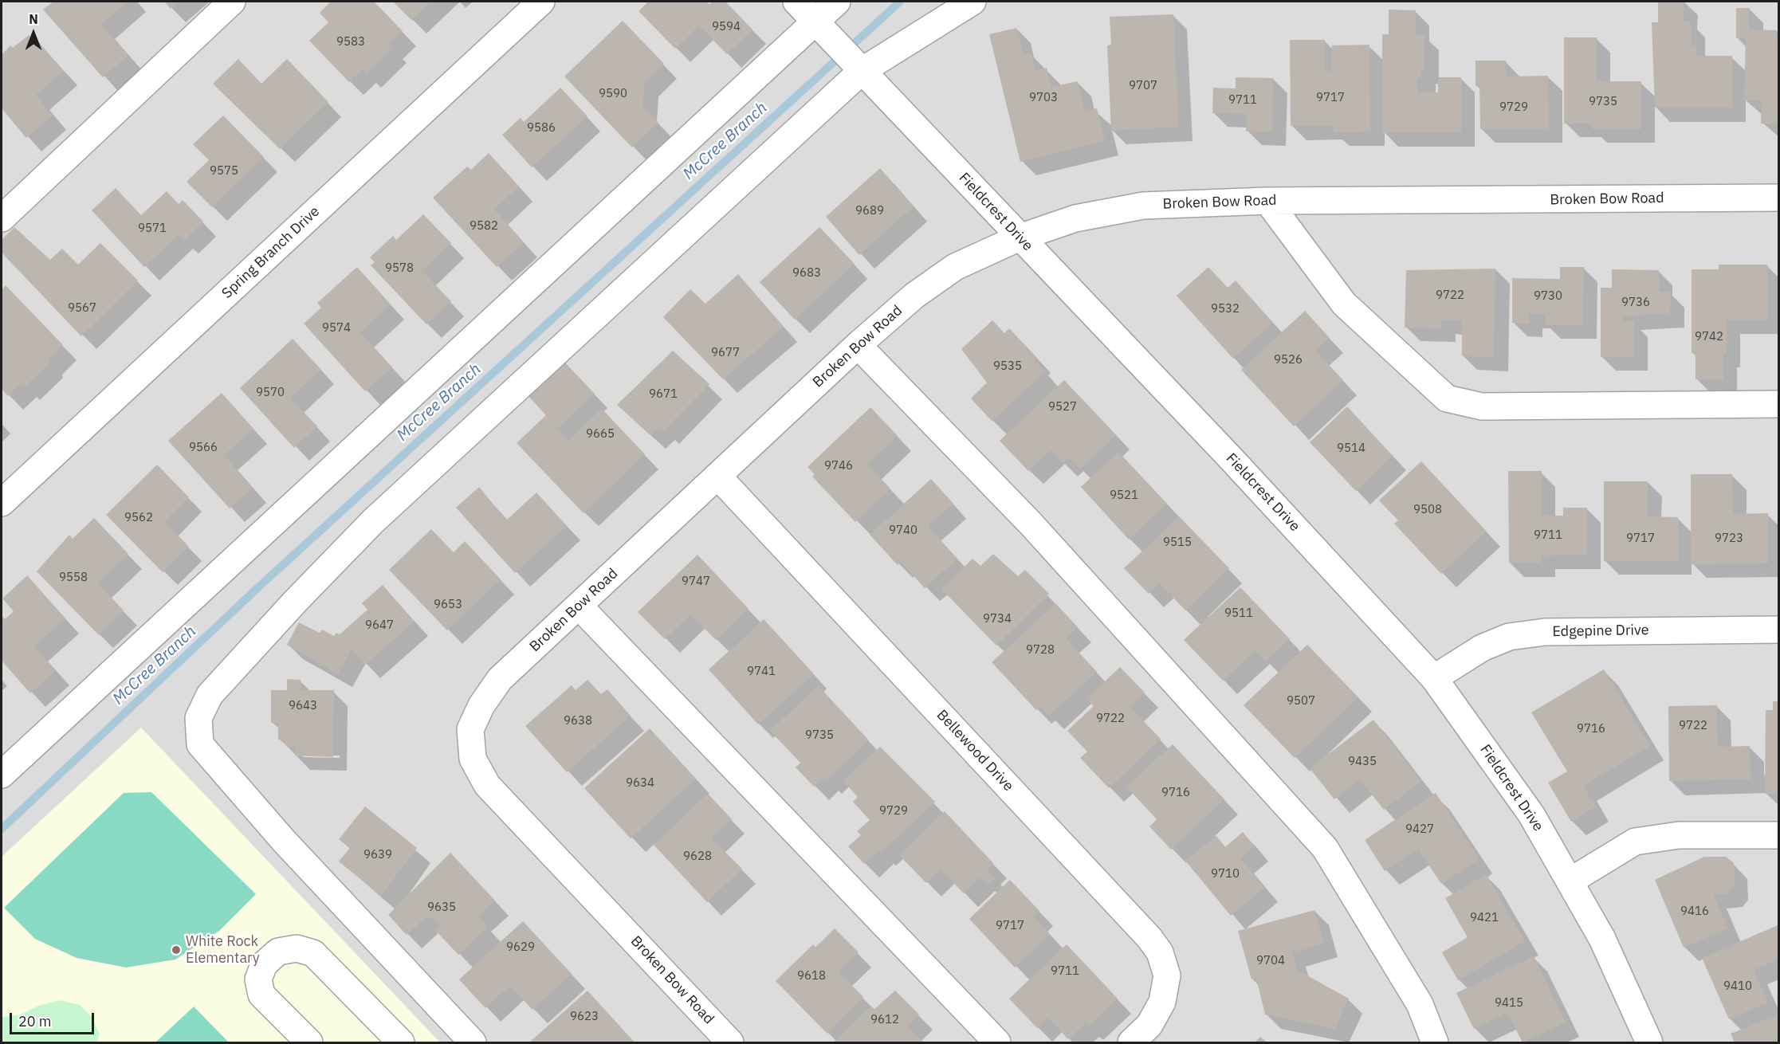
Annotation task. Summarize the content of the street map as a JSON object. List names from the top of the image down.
{
  "streets": {
    "street": [
      "Broken Bow Road",
      "Fieldcrest Drive",
      "Spring Branch Drive",
      "Edgepine Drive",
      "Bellewood Drive"
    ]
  },
  "crossings": [
    ["Broken Bow Road", "Fieldcrest Drive"],
    ["Broken Bow Road", "Bellewood Drive"],
    ["Fieldcrest Drive", "Edgepine Drive"]
  ],
  "water": ["McCree Branch"],
  "places": ["White Rock Elementary"],
  "house_numbers": [
    "9594",
    "9583",
    "9707",
    "9590",
    "9703",
    "9717",
    "9711",
    "9735",
    "9729",
    "9586",
    "9575",
    "9689",
    "9582",
    "9571",
    "9578",
    "9683",
    "9722",
    "9730",
    "9736",
    "9567",
    "9532",
    "9574",
    "9742",
    "9677",
    "9526",
    "9535",
    "9570",
    "9671",
    "9527",
    "9665",
    "9566",
    "9514",
    "9746",
    "9521",
    "9508",
    "9562",
    "9740",
    "9711",
    "9717",
    "9723",
    "9515",
    "9558",
    "9747",
    "9653",
    "9511",
    "9734",
    "9647",
    "9728",
    "9741",
    "9507",
    "9643",
    "9722",
    "9638",
    "9722",
    "9716",
    "9735",
    "9435",
    "9634",
    "9716",
    "9729",
    "9427",
    "9639",
    "9628",
    "9710",
    "9635",
    "9416",
    "9421",
    "9717",
    "9629",
    "9704",
    "9711",
    "9618",
    "9410",
    "9415",
    "9623",
    "9612"
  ],
  "scale_bar": "20 m",
  "north": "top"
}
